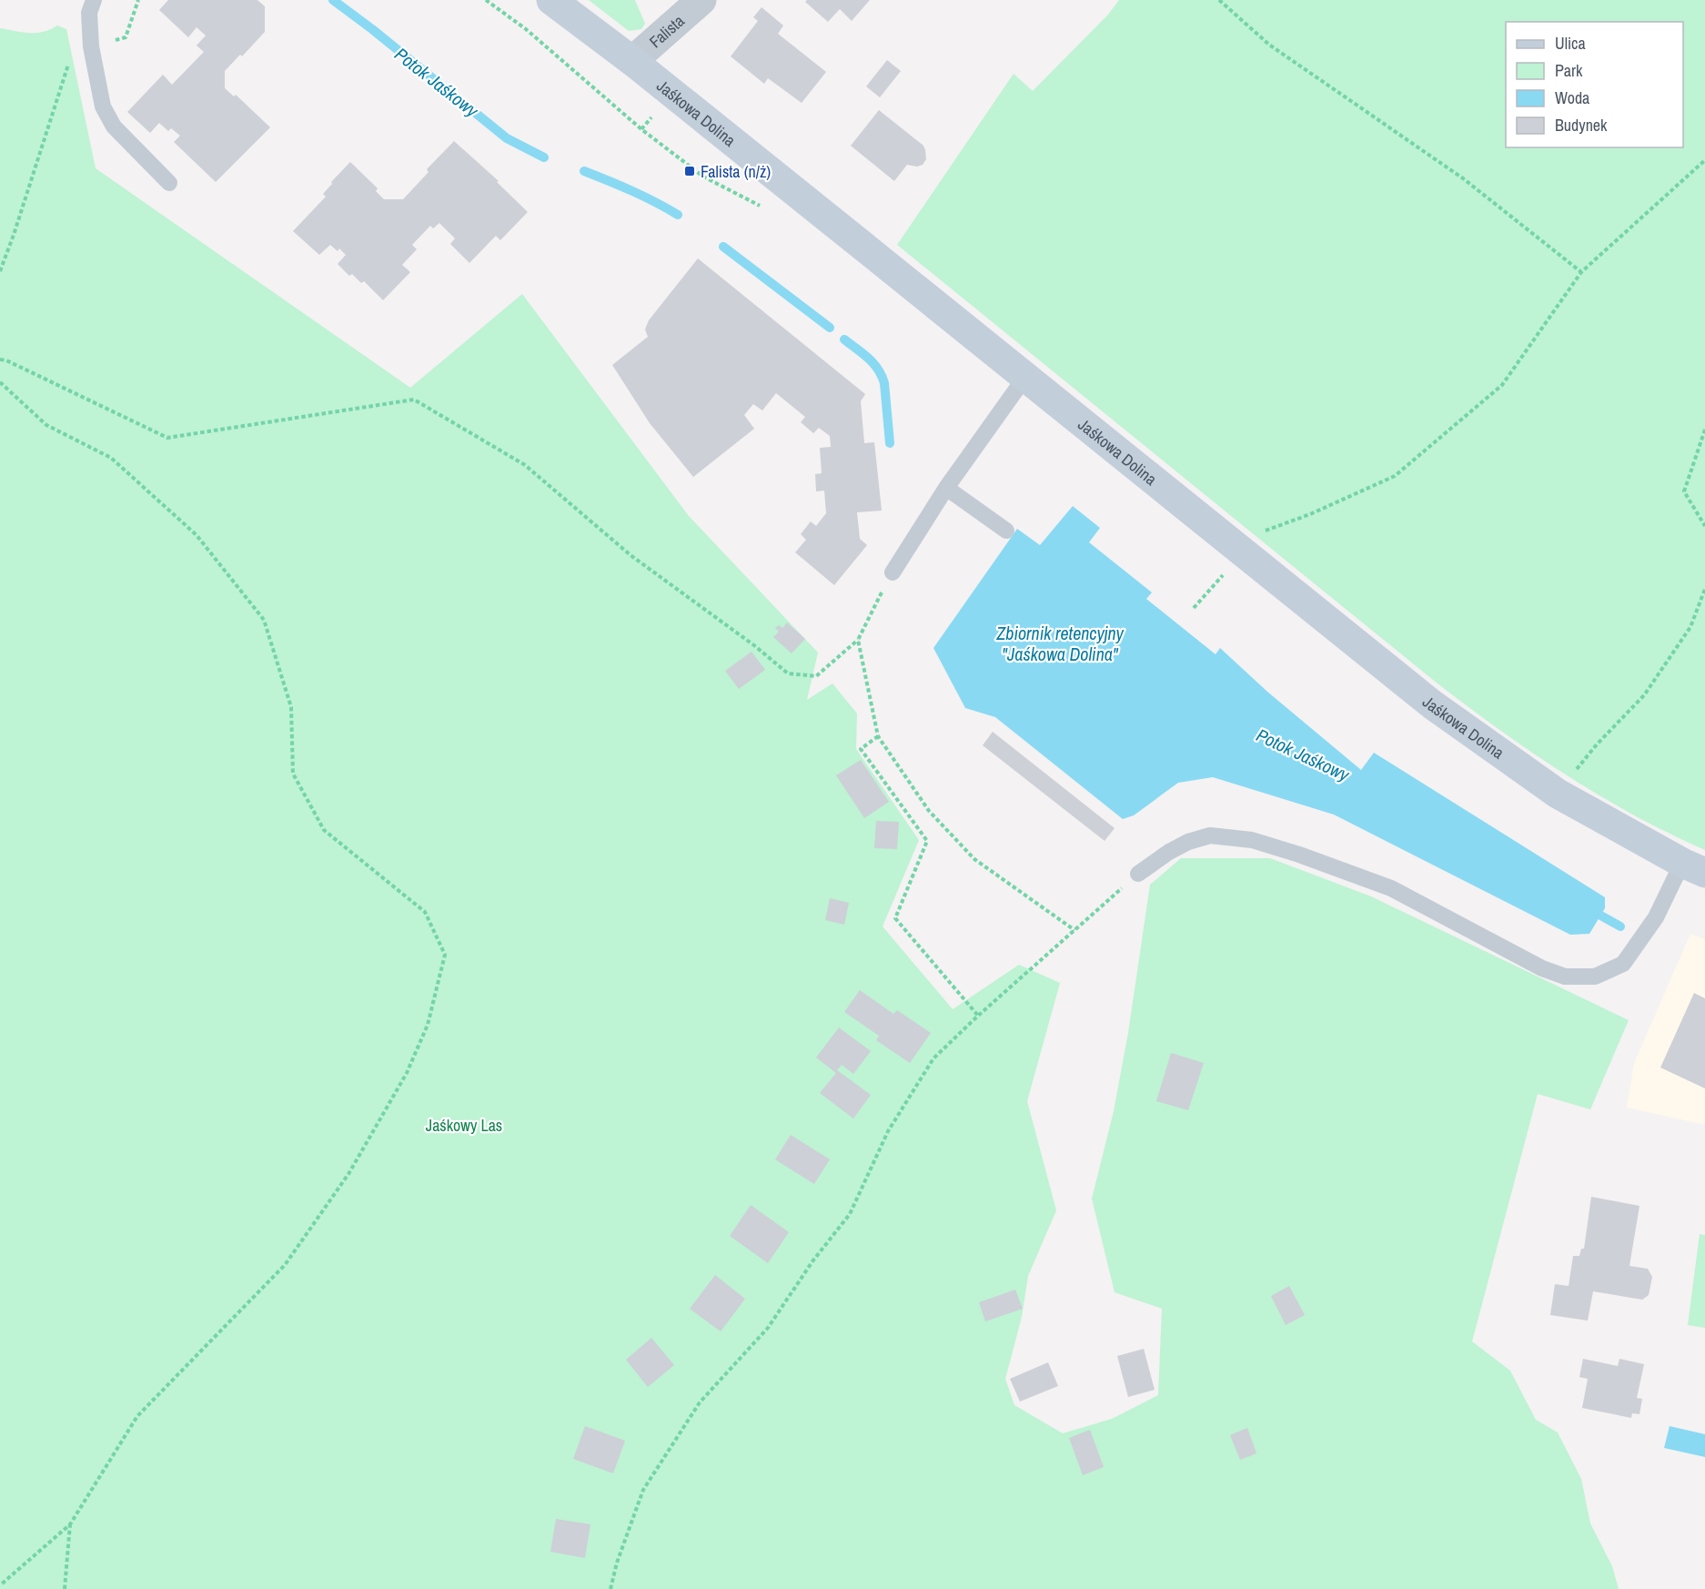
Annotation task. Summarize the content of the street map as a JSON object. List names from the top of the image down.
{
  "streets": {
    "street": ["Falista", "Jaśkowa Dolina"]
  },
  "crossings": [
    ["Falista", "Jaśkowa Dolina"]
  ],
  "water": ["Potok Jaśkowy", "Zbiornik retencyjny \"Jaśkowa Dolina\""],
  "parks": ["Jaśkowy Las"],
  "places": {
    "transit": ["Falista (n/ż)"]
  },
  "legend": [
    "Ulica",
    "Park",
    "Woda",
    "Budynek"
  ]
}
